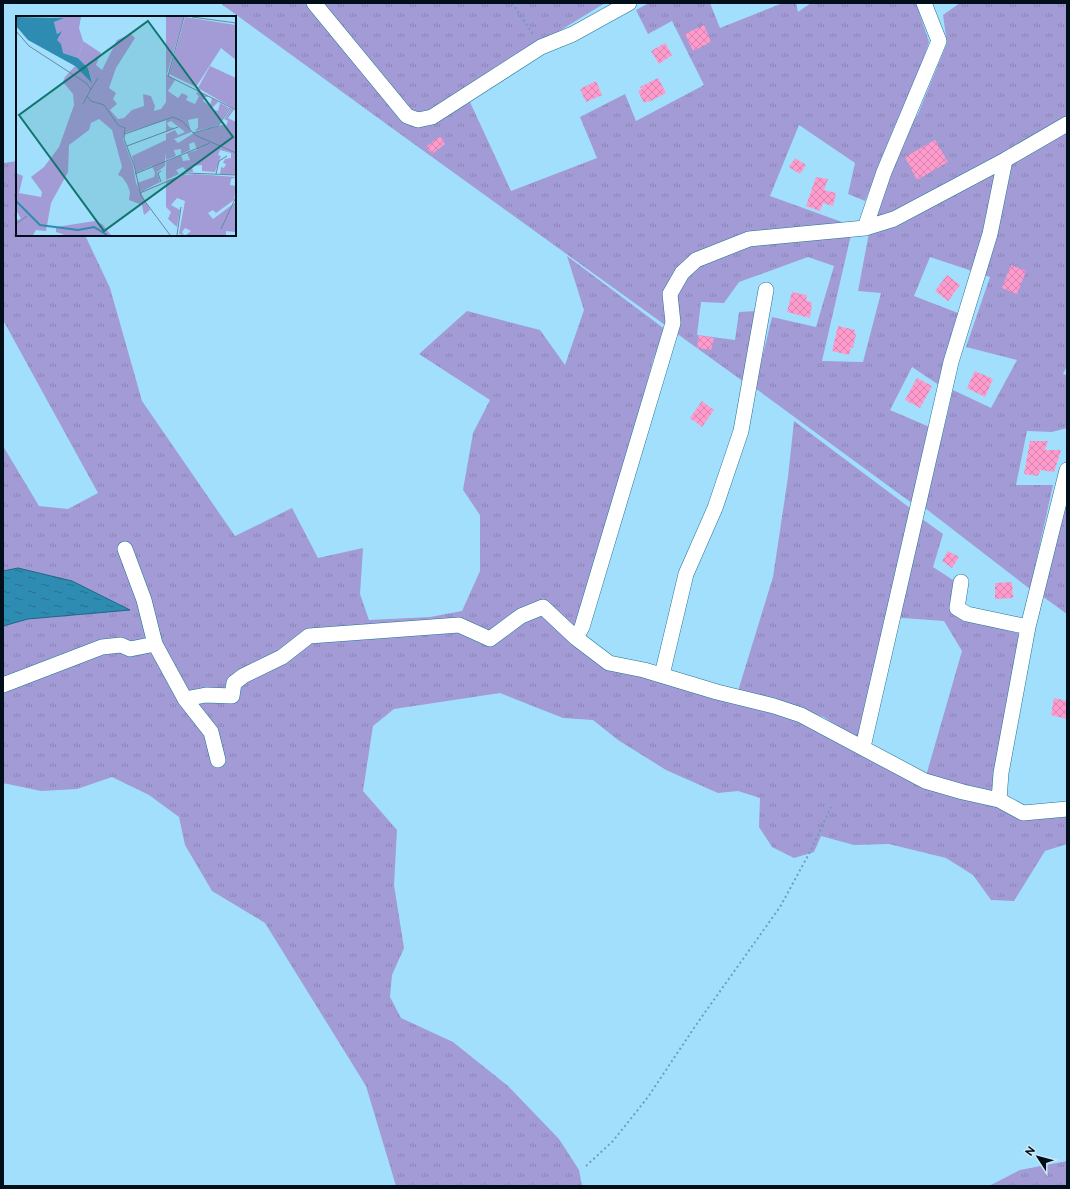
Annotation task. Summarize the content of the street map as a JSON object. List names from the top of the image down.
{
  "north": "top left"
}
